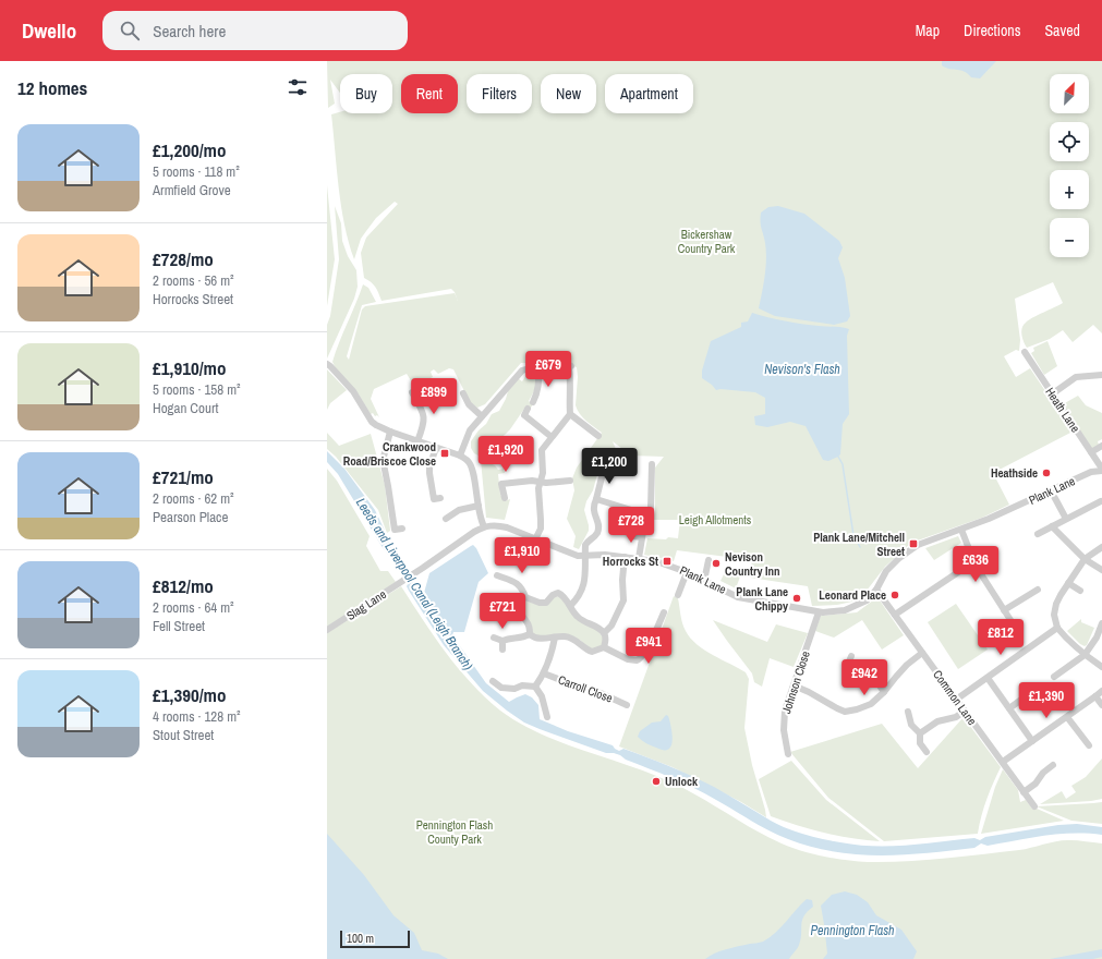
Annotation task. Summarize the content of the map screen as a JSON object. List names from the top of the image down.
{
  "streets": {
    "street": [
      "Heath Lane",
      "Plank Lane",
      "Slag Lane",
      "Johnson Close",
      "Carroll Close",
      "Common Lane"
    ]
  },
  "crossings": [
    ["Heath Lane", "Plank Lane"],
    ["Plank Lane", "Slag Lane"],
    ["Plank Lane", "Johnson Close"],
    ["Plank Lane", "Common Lane"]
  ],
  "water": ["Nevison's Flash", "Leeds and Liverpool Canal (Leigh Branch)", "Pennington Flash"],
  "parks": ["Bickershaw Country Park", "Leigh Allotments", "Pennington Flash County Park"],
  "places": {
    "transit": ["Crankwood Road/Briscoe Close", "Plank Lane/Mitchell Street", "Horrocks St"],
    "other": [
      "Heathside",
      "Nevison Country Inn",
      "Leonard Place",
      "Plank Lane Chippy",
      "Unlock"
    ]
  },
  "scale_bar": "100 m",
  "north": "top right",
  "page": {
    "header": "Dwello",
    "search": "Search here",
    "nav": ["Map", "Directions", "Saved"],
    "heading": "12 homes",
    "map_buttons": ["+", "−"],
    "chip": [
      "Buy",
      "Rent",
      "Filters",
      "New",
      "Apartment"
    ],
    "list": [
      {
        "name": "£1,200/mo",
        "note": "5 rooms · 118 m² · Armfield Grove"
      },
      {
        "name": "£728/mo",
        "note": "2 rooms · 56 m² · Horrocks Street"
      },
      {
        "name": "£1,910/mo",
        "note": "5 rooms · 158 m² · Hogan Court"
      },
      {
        "name": "£721/mo",
        "note": "2 rooms · 62 m² · Pearson Place"
      },
      {
        "name": "£812/mo",
        "note": "2 rooms · 64 m² · Fell Street"
      },
      {
        "name": "£1,390/mo",
        "note": "4 rooms · 128 m² · Stout Street"
      }
    ],
    "price": [
      "£679",
      "£899",
      "£1,920",
      "£1,200",
      "£728",
      "£1,910",
      "£636",
      "£721",
      "£812",
      "£941",
      "£942",
      "£1,390"
    ],
    "scale": "100 m"
  }
}
